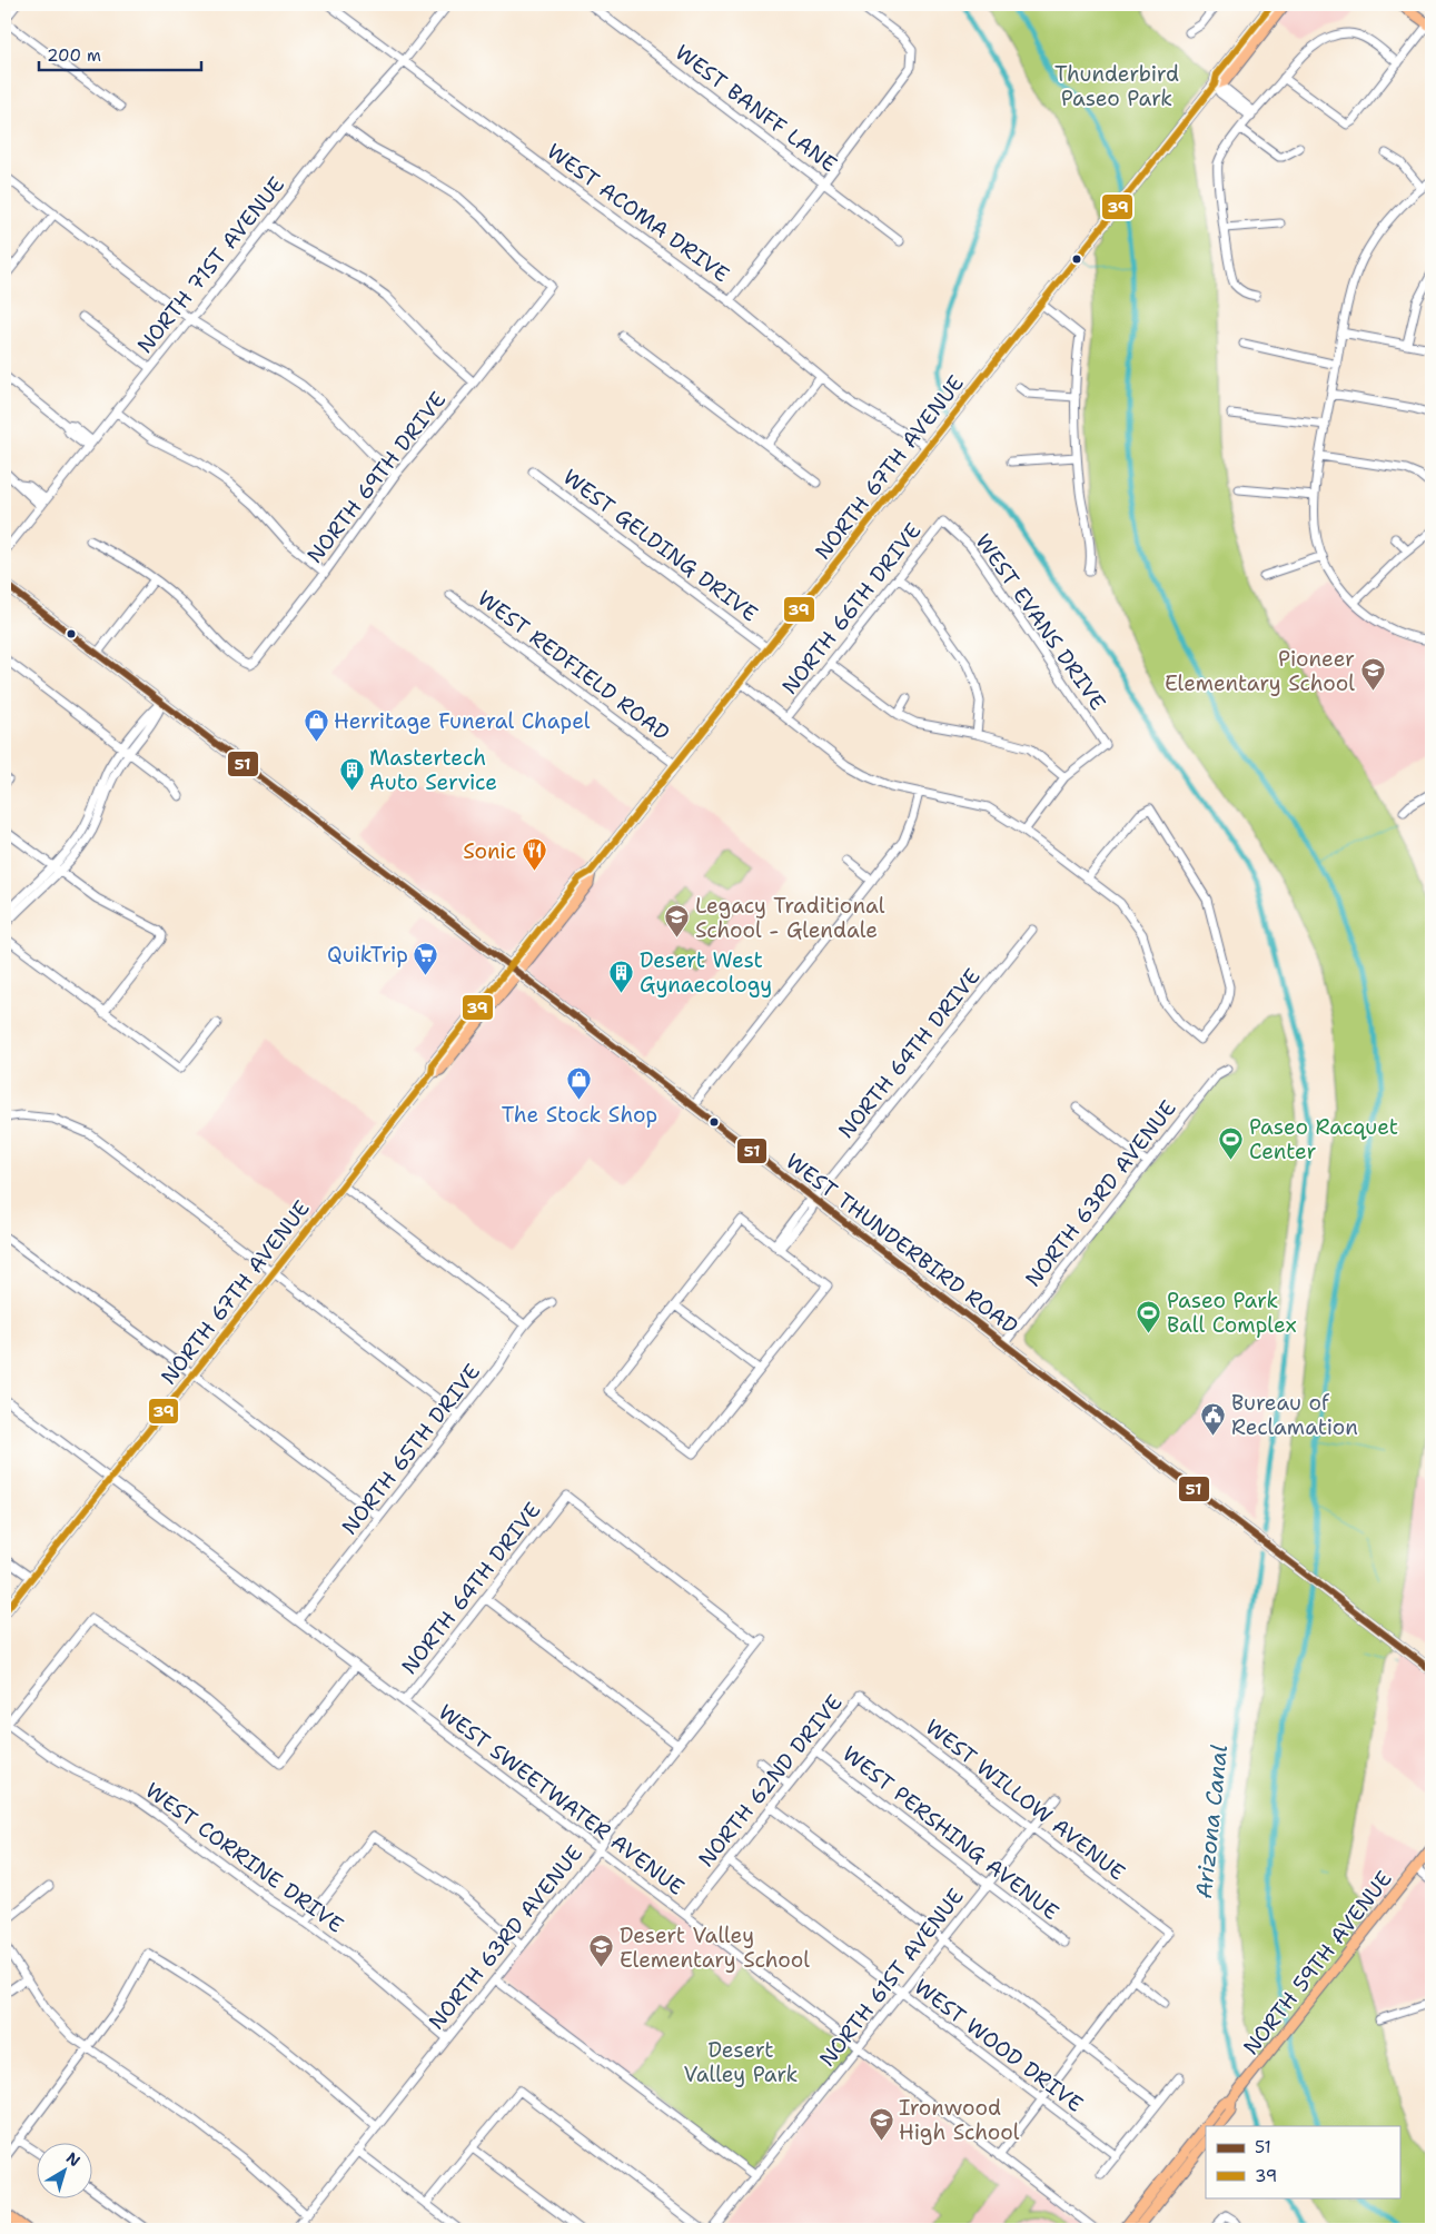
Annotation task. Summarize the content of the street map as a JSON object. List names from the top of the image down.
{
  "streets": {
    "main road": ["NORTH 67TH AVENUE", "WEST THUNDERBIRD ROAD", "NORTH 59TH AVENUE"],
    "street": [
      "WEST BANFF LANE",
      "WEST ACOMA DRIVE",
      "NORTH 71ST AVENUE",
      "NORTH 69TH DRIVE",
      "WEST GELDING DRIVE",
      "NORTH 66TH DRIVE",
      "WEST EVANS DRIVE",
      "WEST REDFIELD ROAD",
      "NORTH 64TH DRIVE",
      "NORTH 63RD AVENUE",
      "NORTH 65TH DRIVE",
      "NORTH 62ND DRIVE",
      "WEST SWEETWATER AVENUE",
      "WEST WILLOW AVENUE",
      "WEST PERSHING AVENUE",
      "WEST CORRINE DRIVE",
      "NORTH 61ST AVENUE",
      "WEST WOOD DRIVE"
    ]
  },
  "crossings": [
    ["WEST ACOMA DRIVE", "NORTH 71ST AVENUE"],
    ["WEST ACOMA DRIVE", "NORTH 67TH AVENUE"],
    ["NORTH 71ST AVENUE", "NORTH 69TH DRIVE"],
    ["NORTH 67TH AVENUE", "WEST GELDING DRIVE"],
    ["NORTH 67TH AVENUE", "WEST REDFIELD ROAD"],
    ["NORTH 67TH AVENUE", "WEST THUNDERBIRD ROAD"],
    ["NORTH 67TH AVENUE", "WEST SWEETWATER AVENUE"],
    ["NORTH 66TH DRIVE", "WEST EVANS DRIVE"],
    ["NORTH 64TH DRIVE", "NORTH 63RD AVENUE"],
    ["NORTH 64TH DRIVE", "WEST THUNDERBIRD ROAD"],
    ["NORTH 64TH DRIVE", "WEST SWEETWATER AVENUE"],
    ["NORTH 63RD AVENUE", "WEST THUNDERBIRD ROAD"],
    ["NORTH 63RD AVENUE", "WEST SWEETWATER AVENUE"],
    ["NORTH 63RD AVENUE", "WEST CORRINE DRIVE"],
    ["NORTH 65TH DRIVE", "WEST SWEETWATER AVENUE"],
    ["NORTH 62ND DRIVE", "WEST SWEETWATER AVENUE"],
    ["NORTH 62ND DRIVE", "WEST WILLOW AVENUE"],
    ["NORTH 62ND DRIVE", "WEST PERSHING AVENUE"],
    ["NORTH 62ND DRIVE", "WEST WOOD DRIVE"],
    ["WEST SWEETWATER AVENUE", "NORTH 61ST AVENUE"],
    ["WEST WILLOW AVENUE", "NORTH 61ST AVENUE"],
    ["WEST PERSHING AVENUE", "NORTH 61ST AVENUE"],
    ["NORTH 61ST AVENUE", "WEST WOOD DRIVE"]
  ],
  "water": ["Arizona Canal"],
  "parks": ["Thunderbird Paseo Park", "Desert Valley Park"],
  "places": {
    "school or university": [
      "Pioneer Elementary School",
      "Legacy Traditional School - Glendale",
      "Desert Valley Elementary School",
      "Ironwood High School"
    ],
    "shop": ["Herritage Funeral Chapel", "The Stock Shop"],
    "building": ["Mastertech Auto Service", "Desert West Gynaecology"],
    "restaurant": ["Sonic"],
    "supermarket": ["QuikTrip"],
    "sports": ["Paseo Racquet Center", "Paseo Park Ball Complex"],
    "public building": ["Bureau of Reclamation"]
  },
  "lines": ["transit line 39", "transit line 51"],
  "legend": ["51", "39"],
  "scale_bar": "200 m",
  "north": "top right"
}
